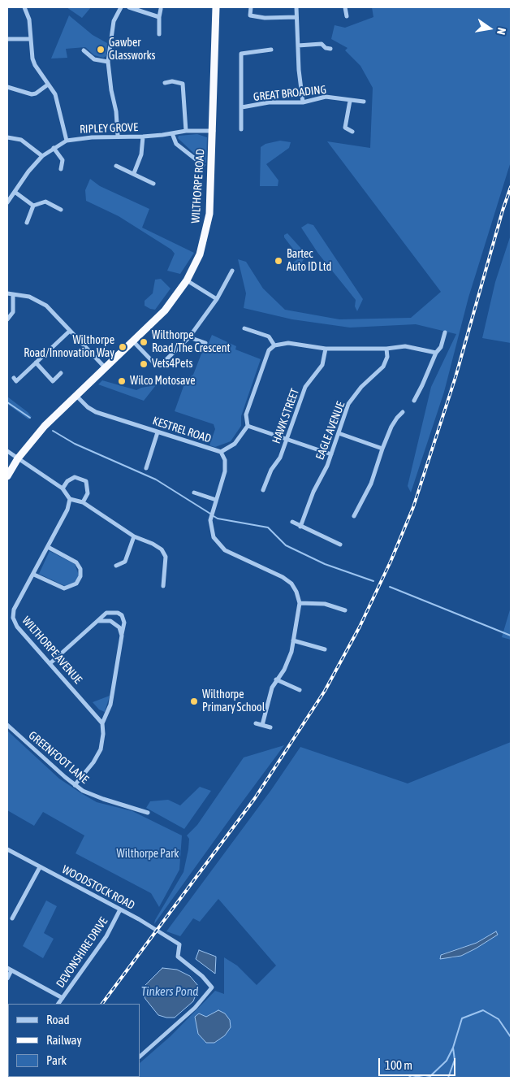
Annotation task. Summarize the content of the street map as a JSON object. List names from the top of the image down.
{
  "streets": {
    "highway": ["WILTHORPE ROAD"],
    "street": [
      "GREAT BROADING",
      "RIPLEY GROVE",
      "HAWK STREET",
      "KESTREL ROAD",
      "EAGLE AVENUE",
      "WILTHORPE AVENUE",
      "GREENFOOT LANE",
      "WOODSTOCK ROAD",
      "DEVONSHIRE DRIVE"
    ]
  },
  "crossings": [
    ["RIPLEY GROVE", "WILTHORPE ROAD"],
    ["WILTHORPE ROAD", "KESTREL ROAD"],
    ["WOODSTOCK ROAD", "DEVONSHIRE DRIVE"]
  ],
  "water": ["Tinkers Pond"],
  "parks": ["Wilthorpe Park"],
  "places": [
    "Gawber Glassworks",
    "Bartec Auto ID Ltd",
    "Wilthorpe Road/The Crescent",
    "Wilthorpe Road/Innovation Way",
    "Vets4Pets",
    "Wilco Motosave",
    "Wilthorpe Primary School"
  ],
  "legend": ["Road", "Railway", "Park"],
  "scale_bar": "100 m",
  "north": "right"
}
